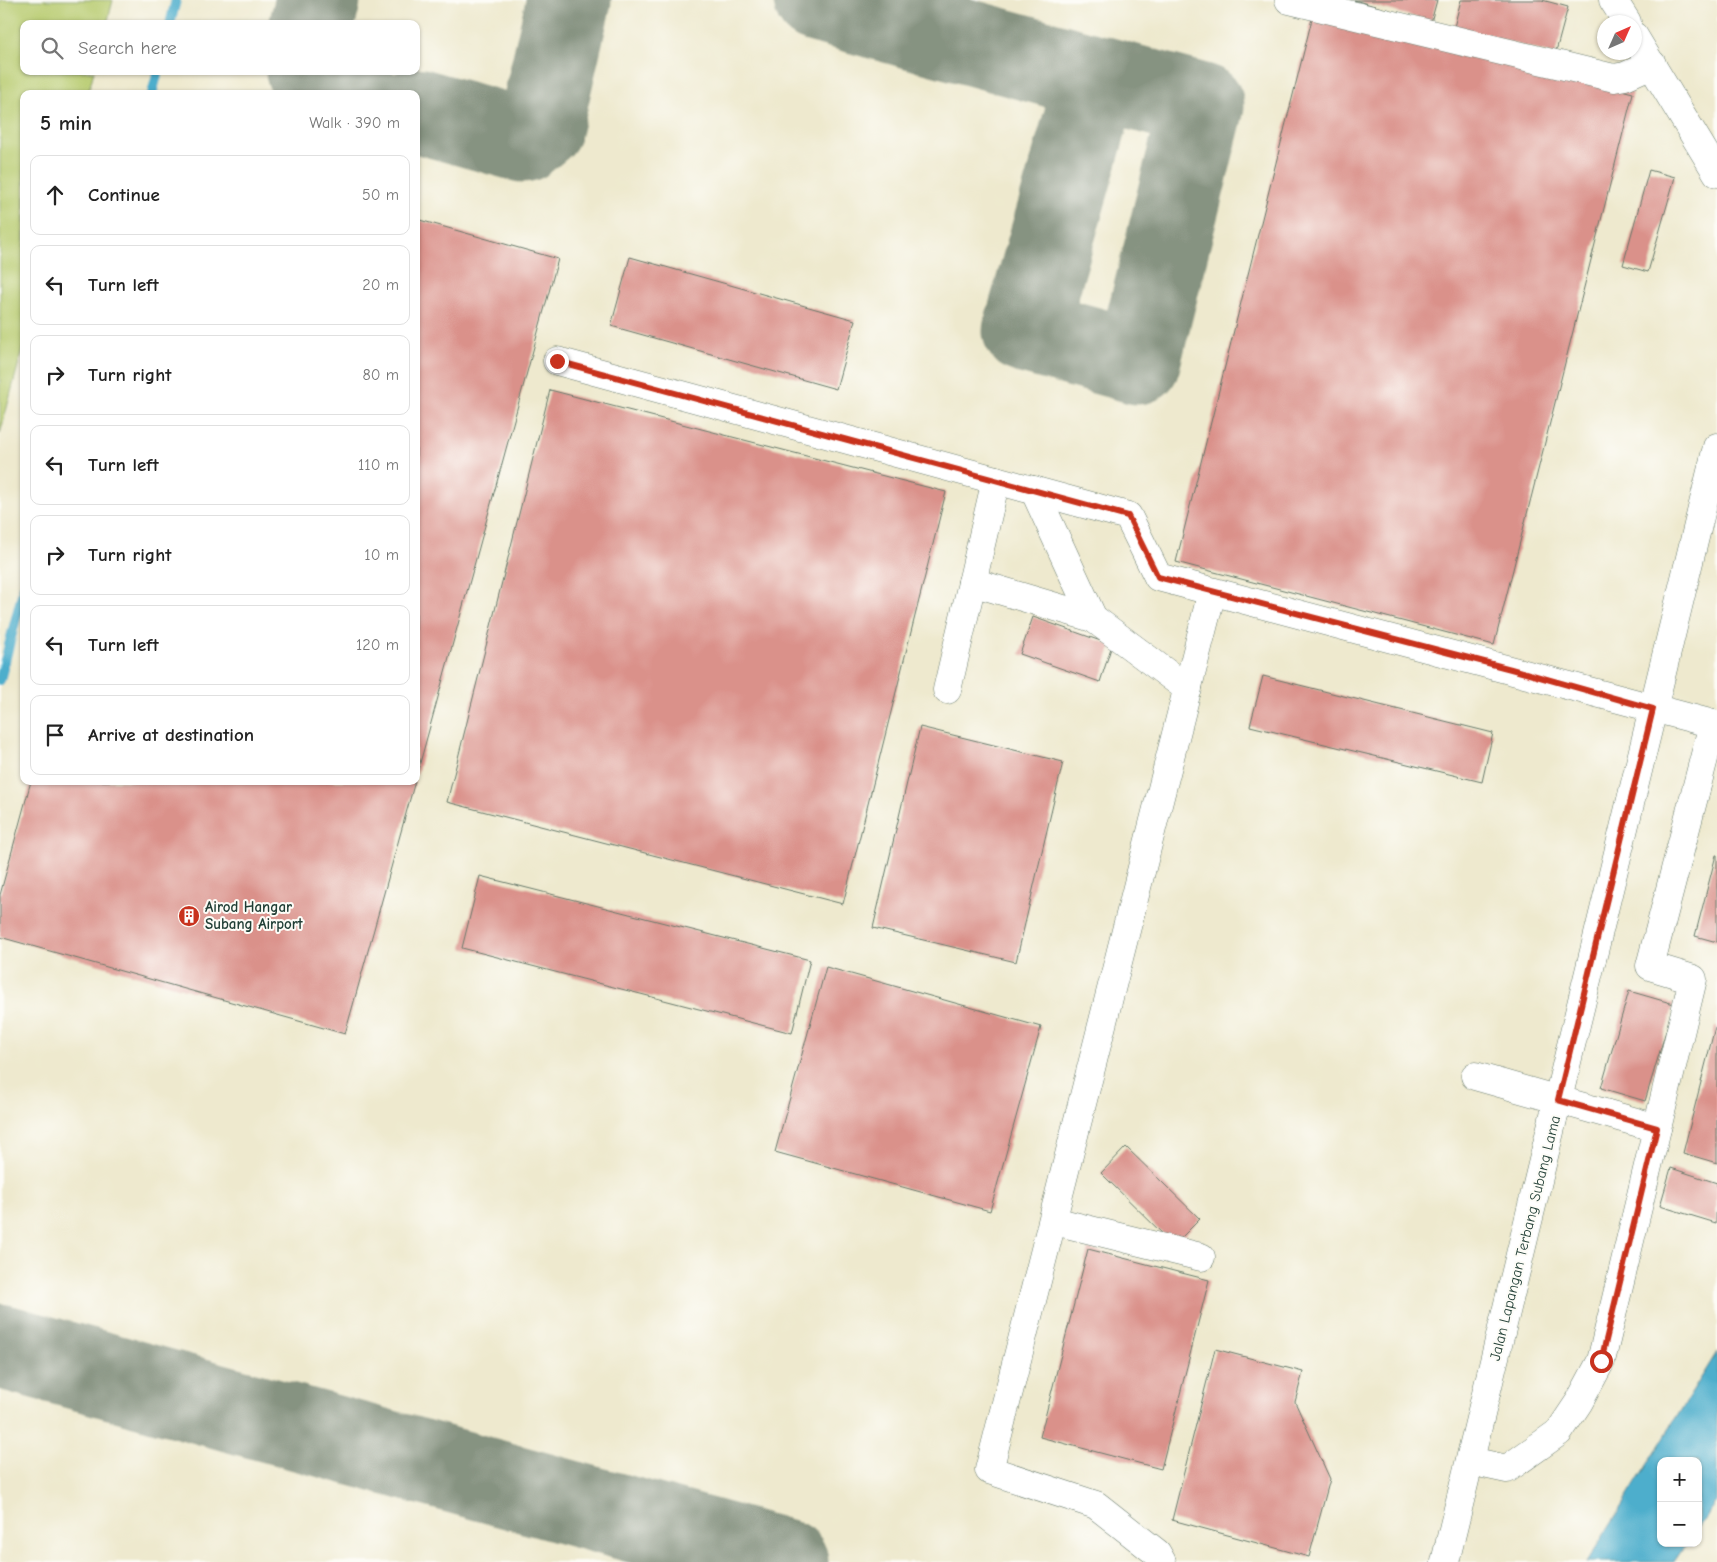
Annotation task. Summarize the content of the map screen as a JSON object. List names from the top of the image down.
{
  "streets": {
    "lane": ["Jalan Lapangan Terbang Subang Lama"]
  },
  "places": {
    "building": ["Airod Hangar Subang Airport"]
  },
  "north": "top right",
  "page": {
    "search": "Search here",
    "heading": ["5 min", "Walk · 390 m"],
    "list": [
      ["Continue", "50 m"],
      ["Turn left", "20 m"],
      ["Turn right", "80 m"],
      ["Turn left", "110 m"],
      ["Turn right", "10 m"],
      ["Turn left", "120 m"],
      "Arrive at destination"
    ],
    "map_buttons": ["+", "−"]
  }
}
